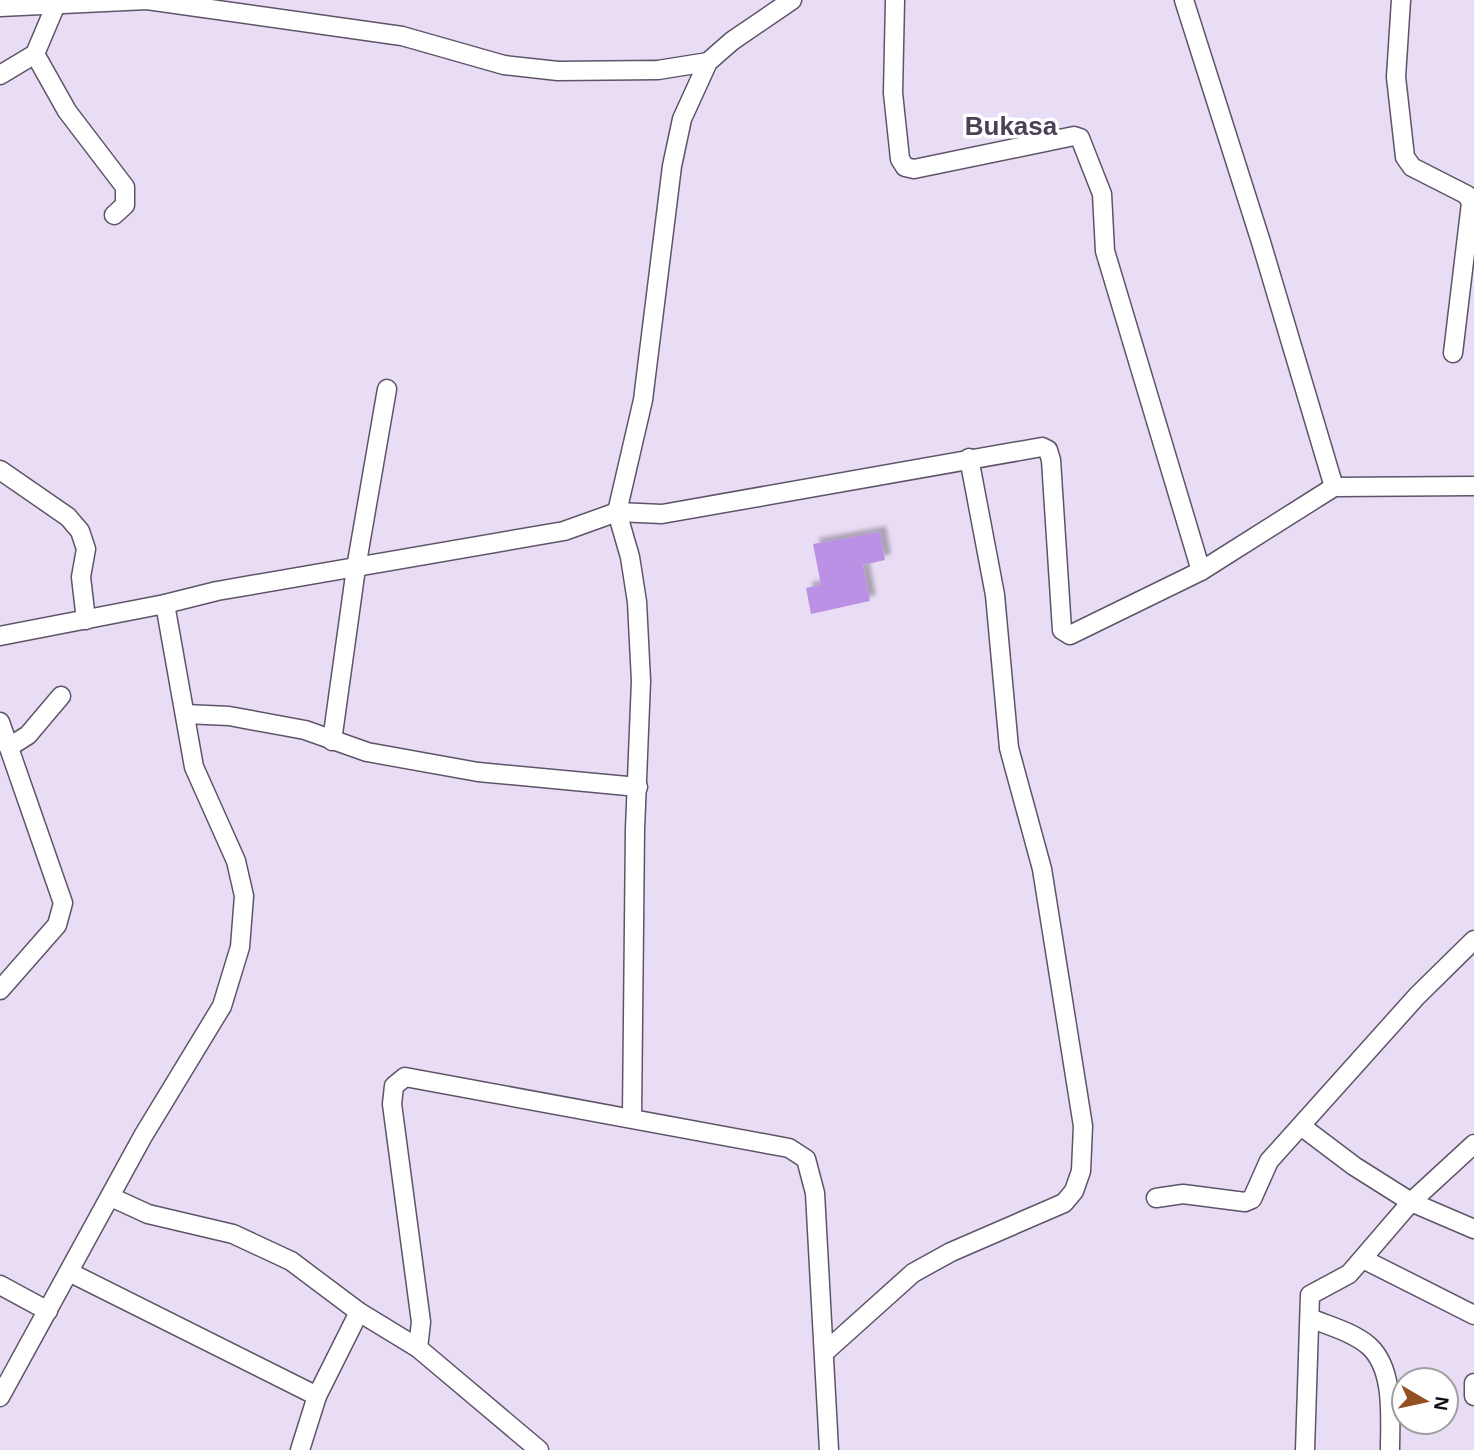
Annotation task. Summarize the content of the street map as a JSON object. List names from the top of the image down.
{
  "districts": ["Bukasa"],
  "north": "right"
}
